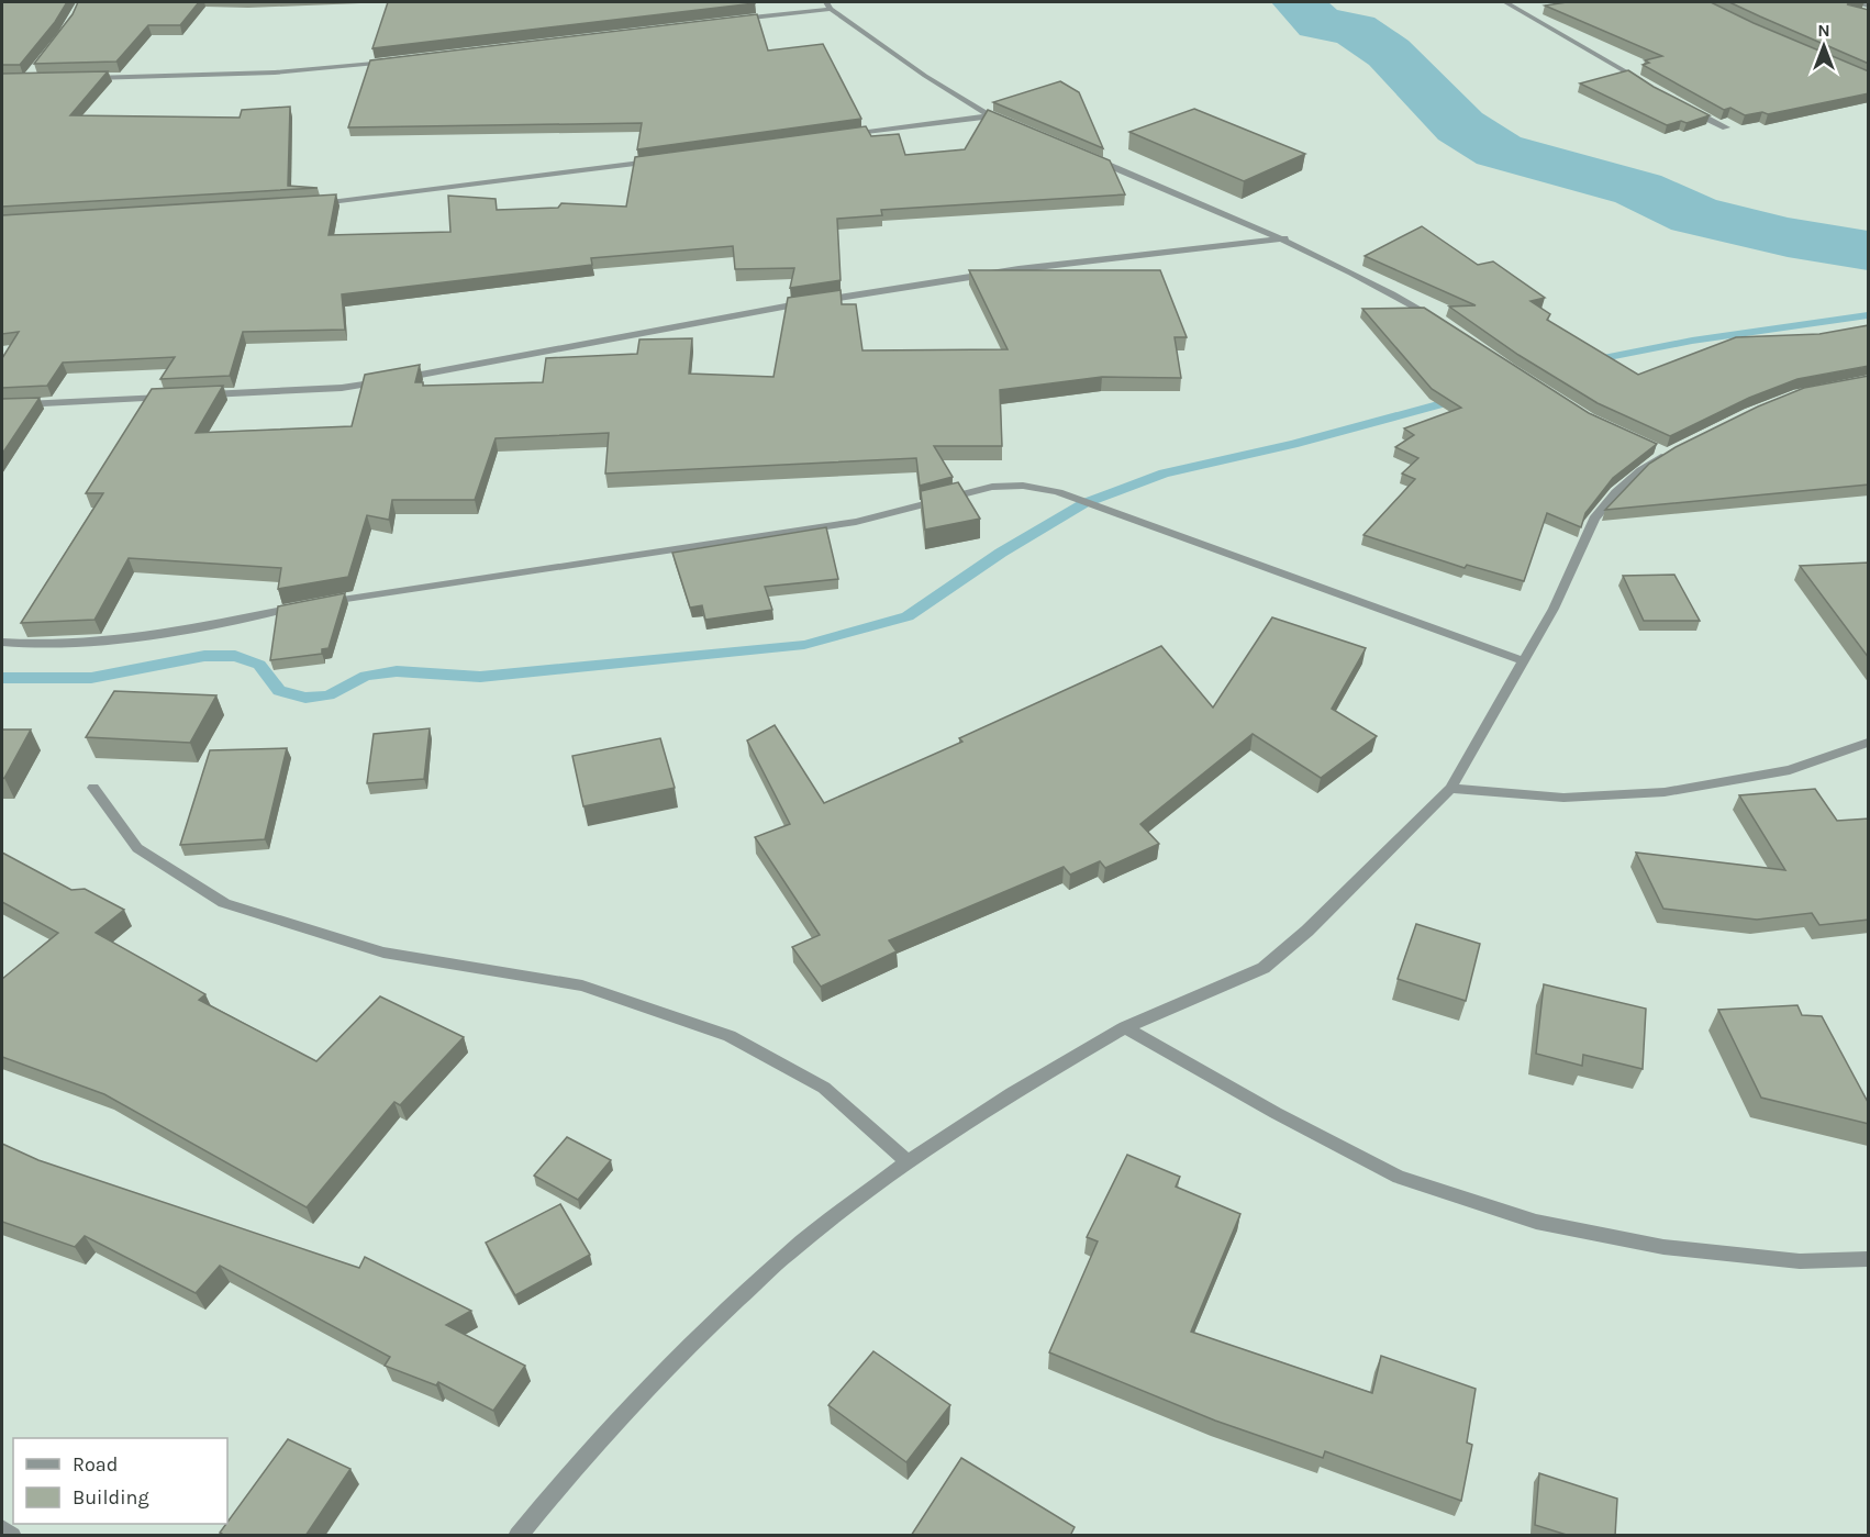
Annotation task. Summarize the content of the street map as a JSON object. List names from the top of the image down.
{
  "legend": ["Road", "Building"],
  "north": "top"
}
